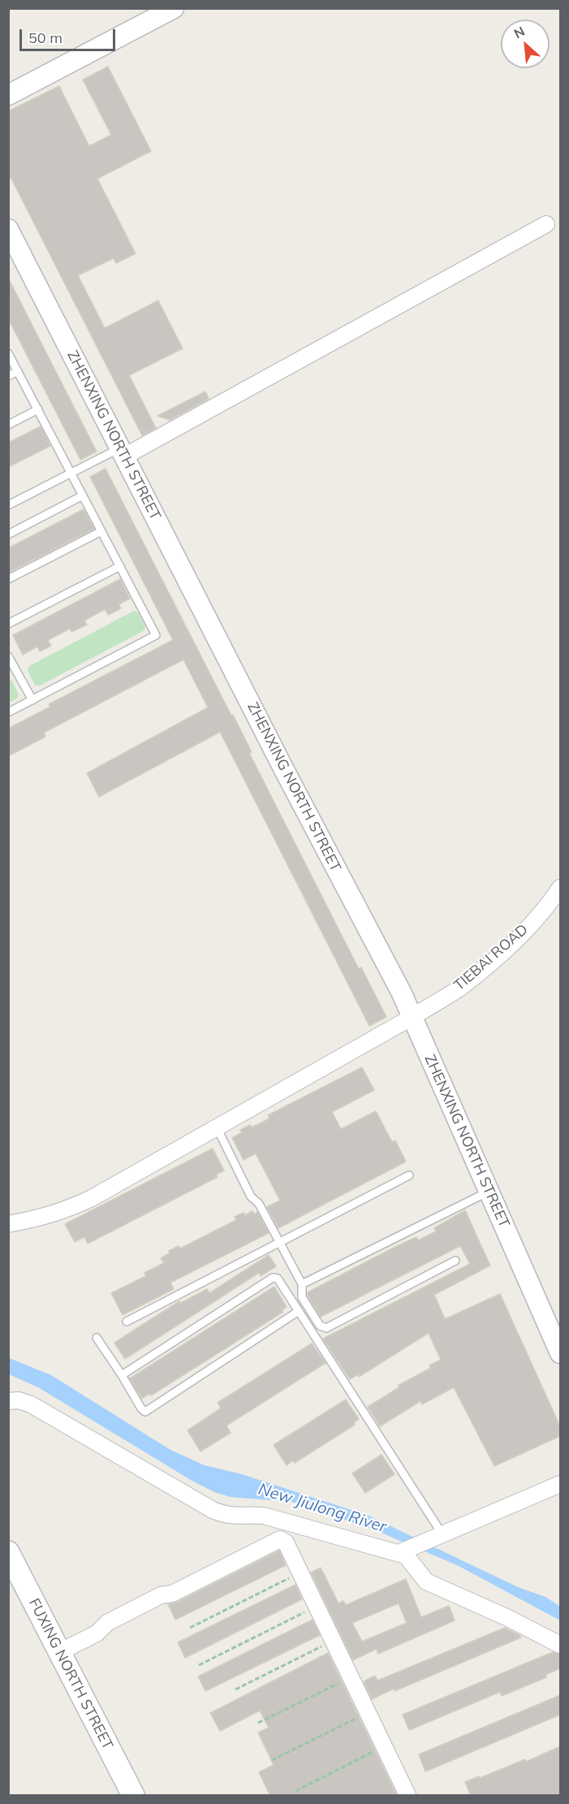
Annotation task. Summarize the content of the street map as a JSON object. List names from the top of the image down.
{
  "streets": {
    "main road": ["FUXING NORTH STREET"],
    "street": ["ZHENXING NORTH STREET", "TIEBAI ROAD"]
  },
  "crossings": [
    ["ZHENXING NORTH STREET", "TIEBAI ROAD"]
  ],
  "water": ["New Jiulong River"],
  "scale_bar": "50 m",
  "north": "top left"
}
